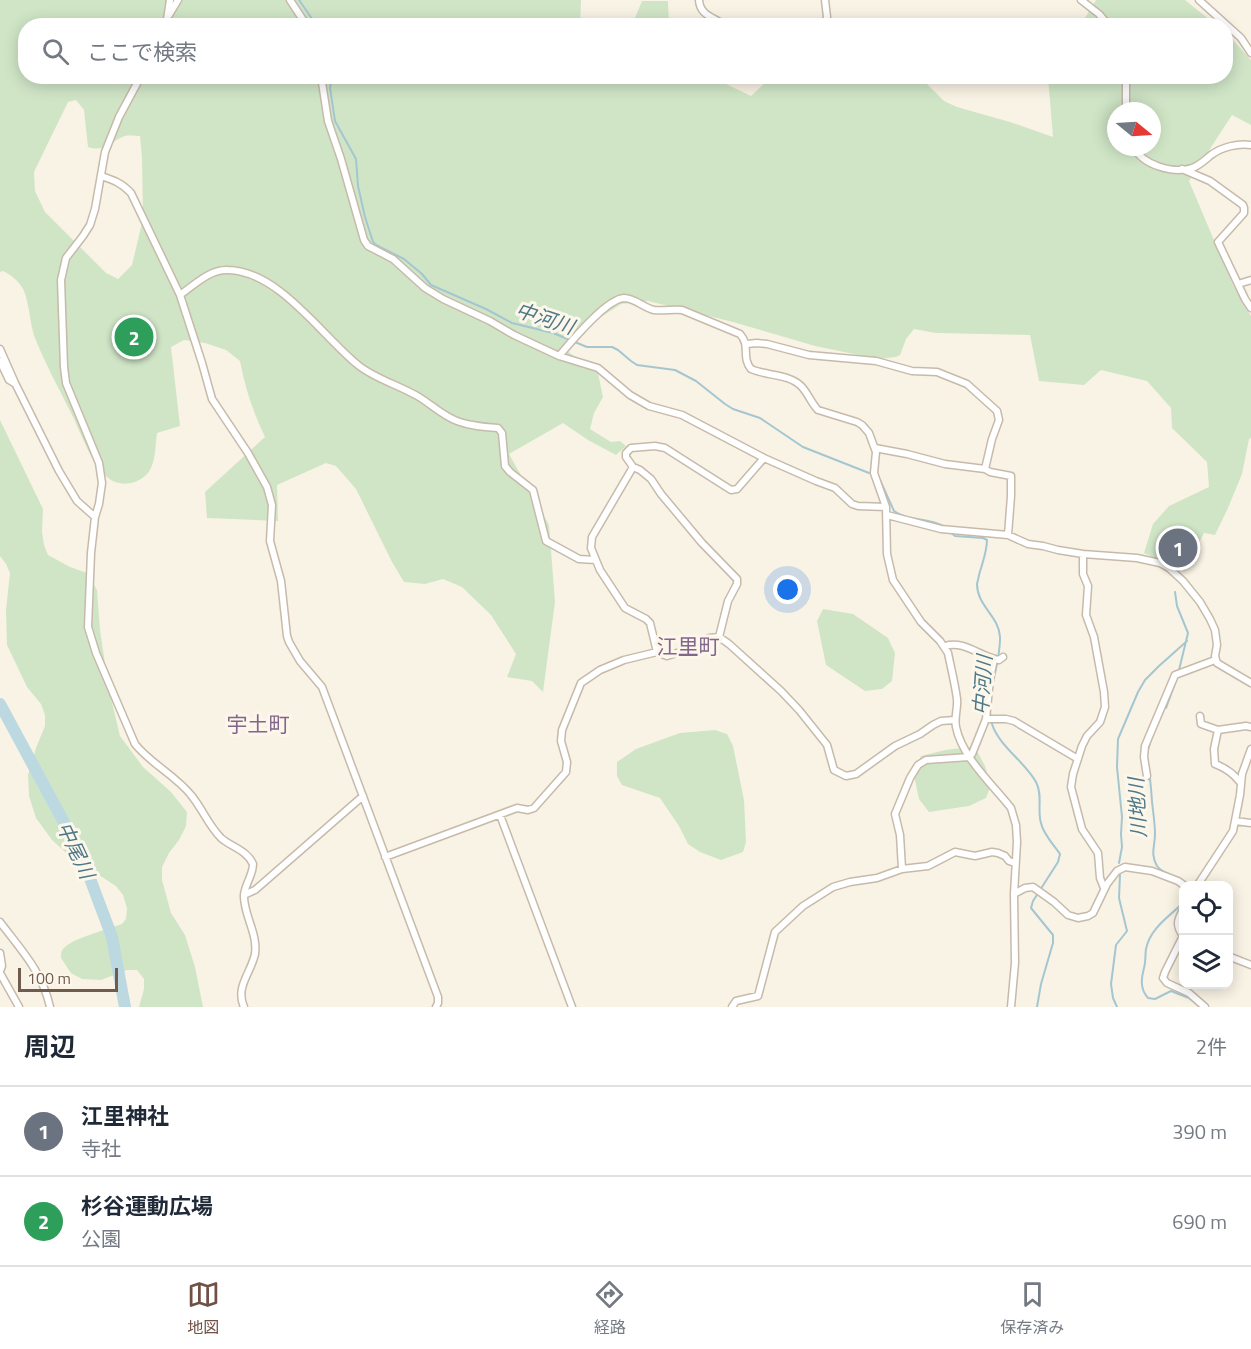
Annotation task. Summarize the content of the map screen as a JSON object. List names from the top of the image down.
{
  "districts": ["江里町", "宇土町"],
  "water": ["中河川", "川地川", "中尾川"],
  "scale_bar": "100 m",
  "north": "right",
  "page": {
    "search": "ここで検索",
    "pins": ["2", "1"],
    "scale": "100 m",
    "heading": ["周辺", "2件"],
    "list": [
      {
        "mark": "1",
        "name": "江里神社",
        "note": "寺社",
        "value": "390 m"
      },
      {
        "mark": "2",
        "name": "杉谷運動広場",
        "note": "公園",
        "value": "690 m"
      }
    ],
    "nav": ["地図", "経路", "保存済み"]
  }
}
